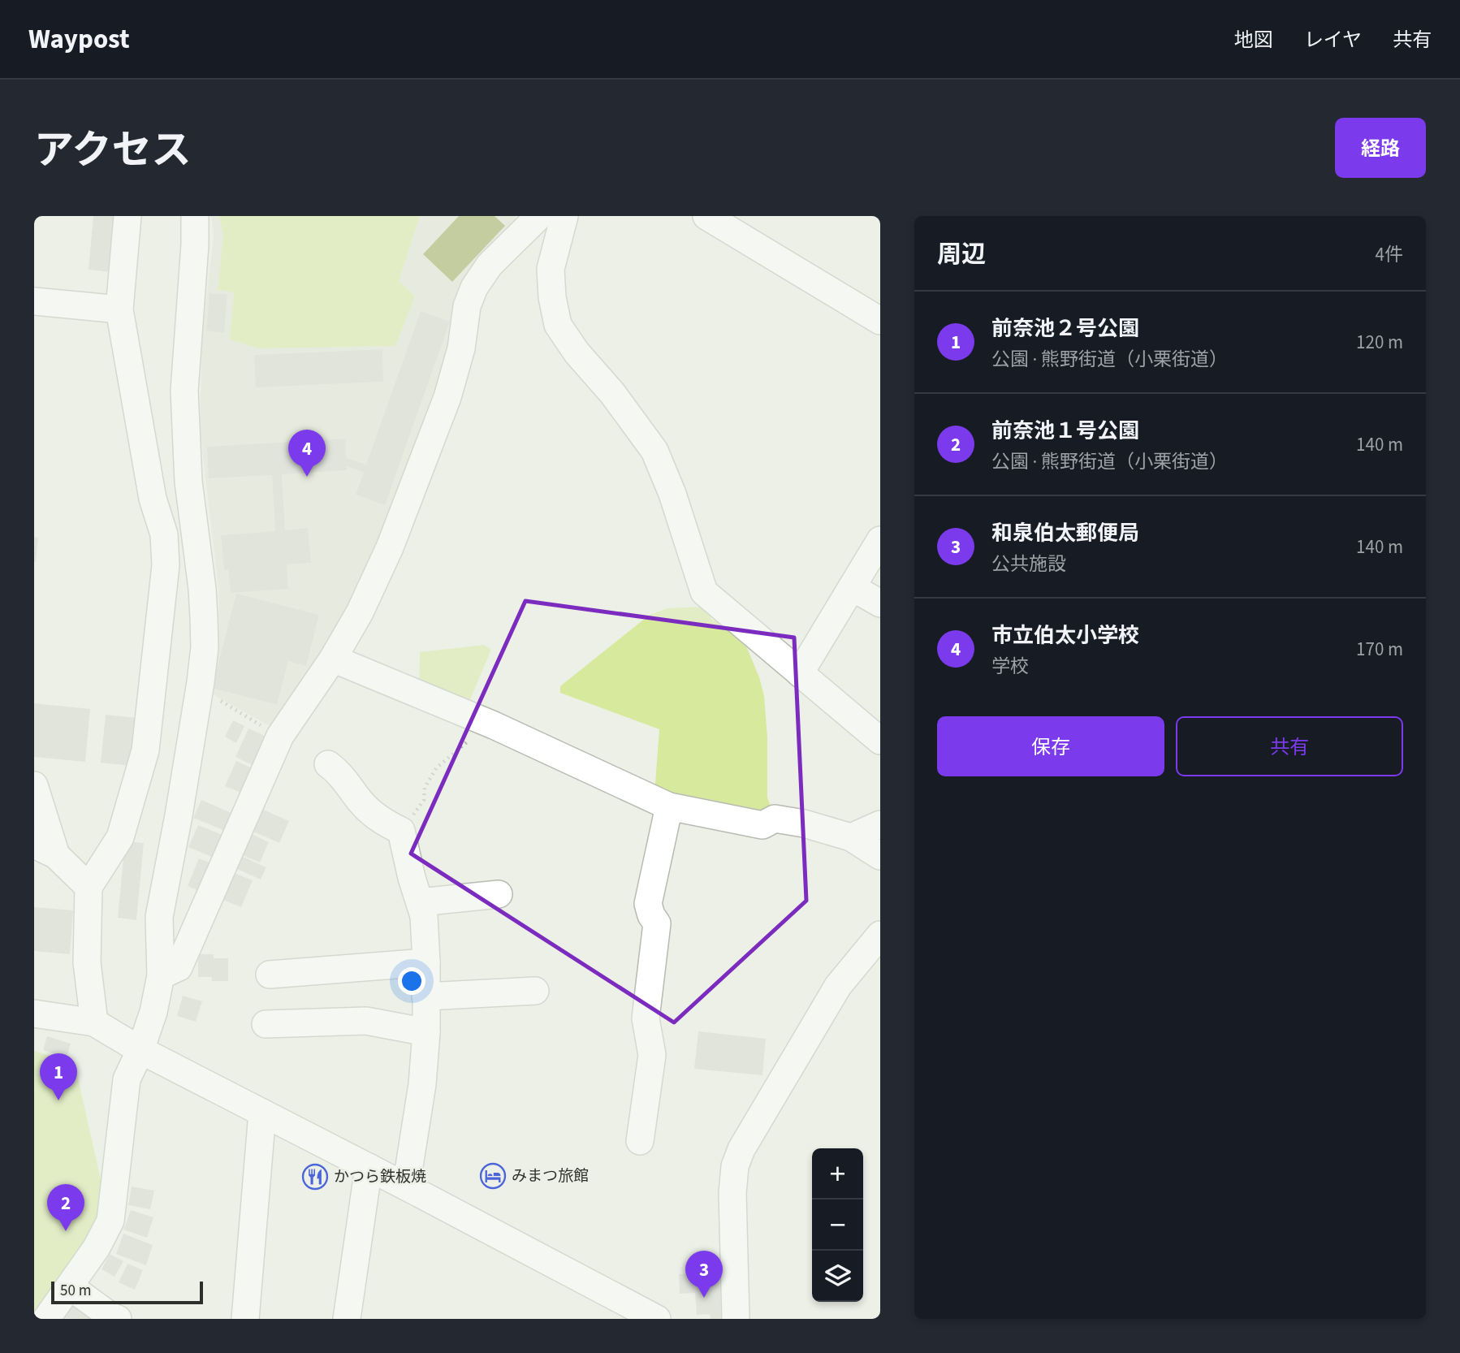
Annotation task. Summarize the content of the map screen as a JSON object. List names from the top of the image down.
{
  "places": {
    "hotel": ["みまつ旅館"],
    "restaurant": ["かつら鉄板焼"]
  },
  "scale_bar": "50 m",
  "page": {
    "header": "Waypost",
    "nav": ["地図", "レイヤ", "共有"],
    "title": "アクセス",
    "buttons": [
      "経路",
      ["保存", "共有"]
    ],
    "heading": ["周辺", "4件"],
    "list": [
      {
        "mark": "1",
        "name": "前奈池２号公園",
        "note": "公園 · 熊野街道（小栗街道）",
        "value": "120 m"
      },
      {
        "mark": "2",
        "name": "前奈池１号公園",
        "note": "公園 · 熊野街道（小栗街道）",
        "value": "140 m"
      },
      {
        "mark": "3",
        "name": "和泉伯太郵便局",
        "note": "公共施設",
        "value": "140 m"
      },
      {
        "mark": "4",
        "name": "市立伯太小学校",
        "note": "学校",
        "value": "170 m"
      }
    ],
    "pins": [
      "4",
      "1",
      "2",
      "3"
    ],
    "map_buttons": ["+", "−"],
    "scale": "50 m"
  }
}
